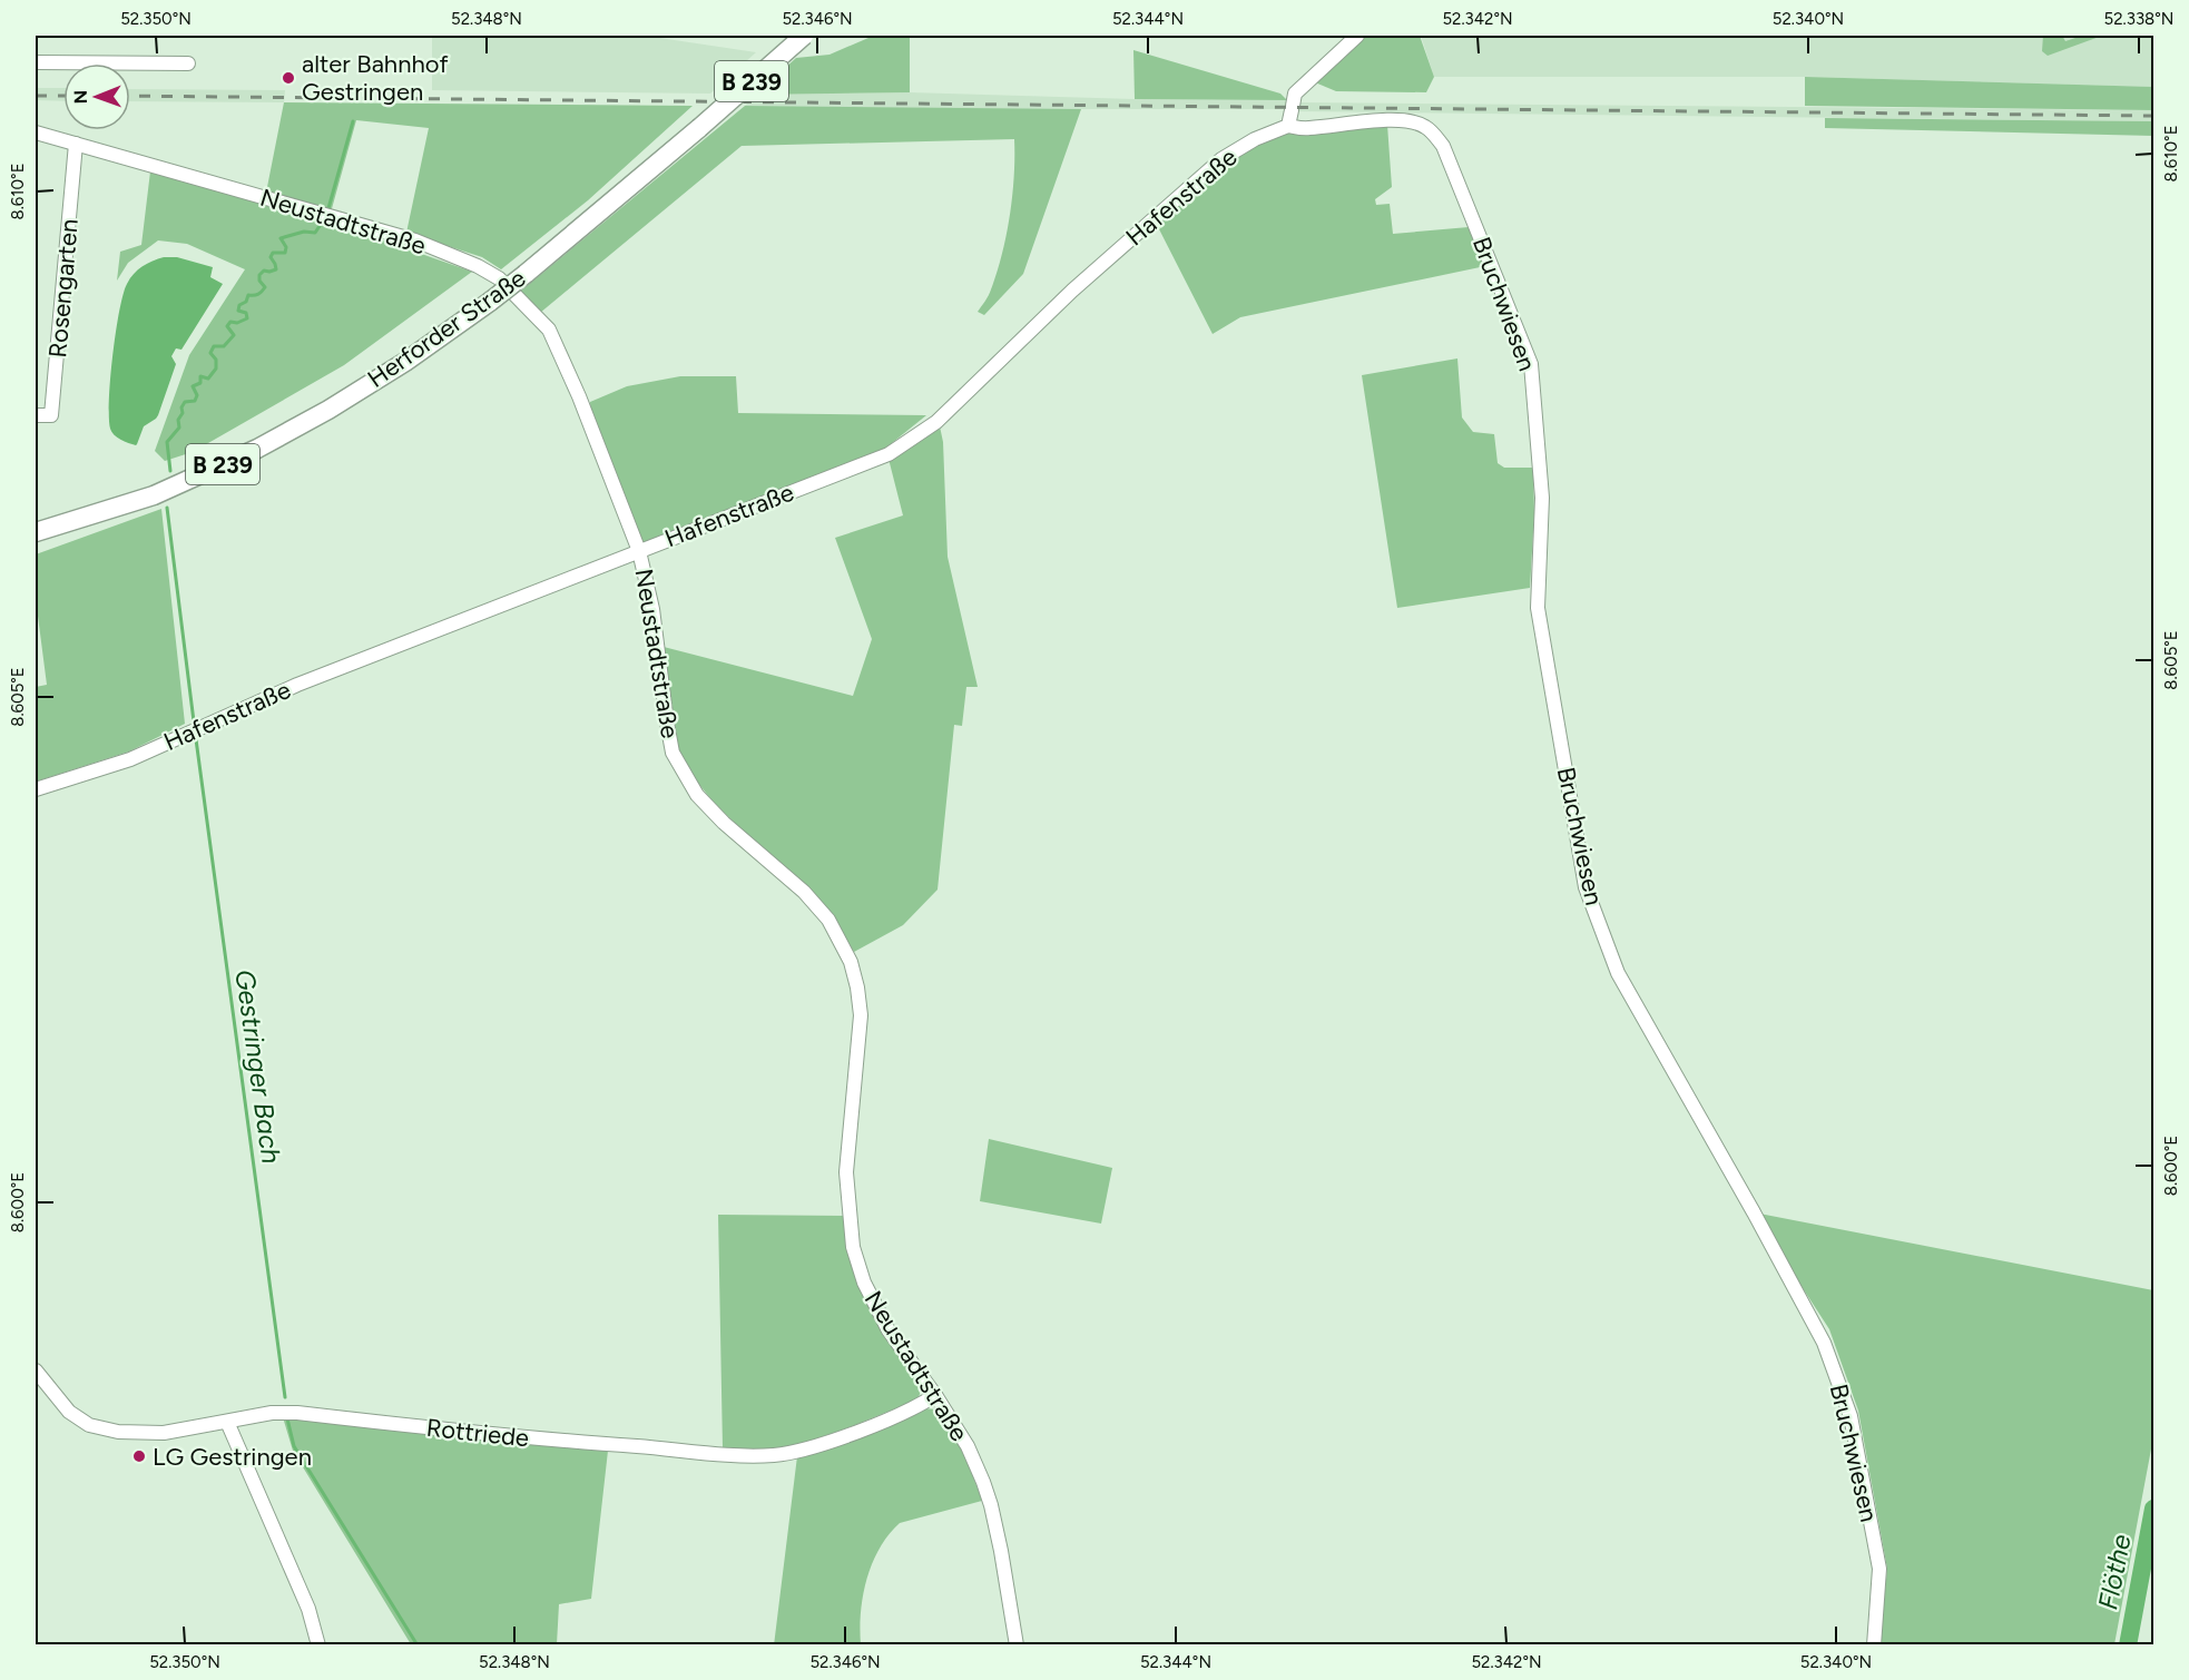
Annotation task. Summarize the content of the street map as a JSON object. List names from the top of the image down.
{
  "streets": {
    "main road": ["B 239", "Herforder Straße"],
    "street": [
      "Hafenstraße",
      "Neustadtstraße",
      "Rosengarten",
      "Bruchwiesen",
      "Rottriede"
    ]
  },
  "crossings": [
    ["Hafenstraße", "Neustadtstraße"],
    ["Hafenstraße", "Bruchwiesen"],
    ["Neustadtstraße", "Rosengarten"],
    ["Neustadtstraße", "Rottriede"]
  ],
  "water": ["Gestringer Bach", "Flöthe"],
  "places": ["alter Bahnhof Gestringen", "LG Gestringen"],
  "north": "left",
  "coordinates": [
    "52.350°N",
    "52.348°N",
    "52.346°N",
    "52.344°N",
    "52.342°N",
    "52.340°N",
    "52.338°N",
    "8.610°E",
    "8.605°E",
    "8.600°E"
  ]
}
